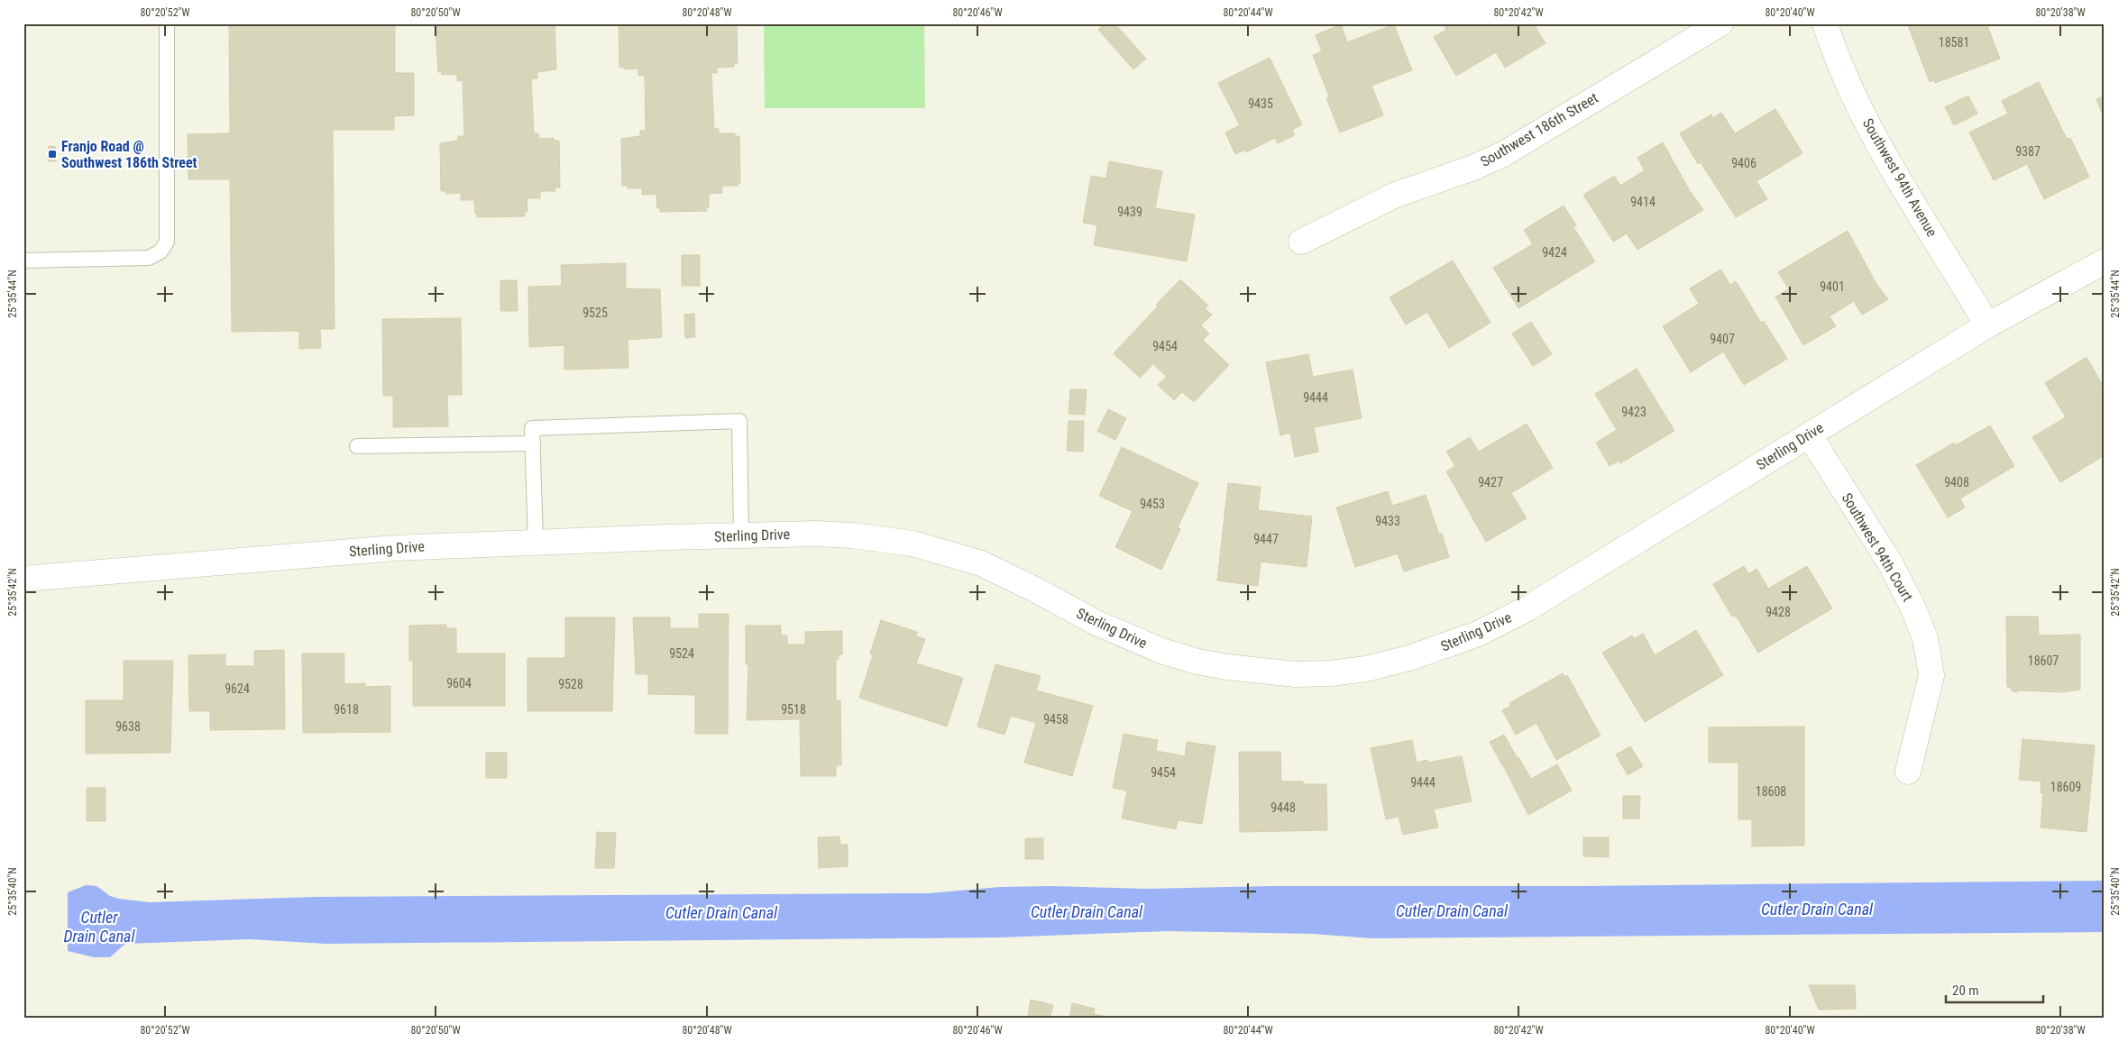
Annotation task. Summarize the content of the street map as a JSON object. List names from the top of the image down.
{
  "streets": {
    "street": [
      "Southwest 186th Street",
      "Southwest 94th Avenue",
      "Sterling Drive",
      "Southwest 94th Court"
    ]
  },
  "crossings": [
    ["Southwest 94th Avenue", "Sterling Drive"],
    ["Sterling Drive", "Southwest 94th Court"]
  ],
  "water": ["Cutler Drain Canal"],
  "places": {
    "transit": ["Franjo Road @ Southwest 186th Street"]
  },
  "house_numbers": [
    "18581",
    "9435",
    "9387",
    "9406",
    "9414",
    "9439",
    "9424",
    "9401",
    "9525",
    "9407",
    "9454",
    "9444",
    "9423",
    "9427",
    "9408",
    "9453",
    "9433",
    "9447",
    "9428",
    "9524",
    "18607",
    "9604",
    "9528",
    "9624",
    "9618",
    "9518",
    "9458",
    "9638",
    "9454",
    "9444",
    "18609",
    "18608",
    "9448"
  ],
  "scale_bar": "20 m",
  "coordinates": [
    "80°20'52\"W",
    "80°20'50\"W",
    "80°20'48\"W",
    "80°20'46\"W",
    "80°20'44\"W",
    "80°20'42\"W",
    "80°20'40\"W",
    "80°20'38\"W",
    "25°35'44\"N",
    "25°35'42\"N",
    "25°35'40\"N"
  ]
}
